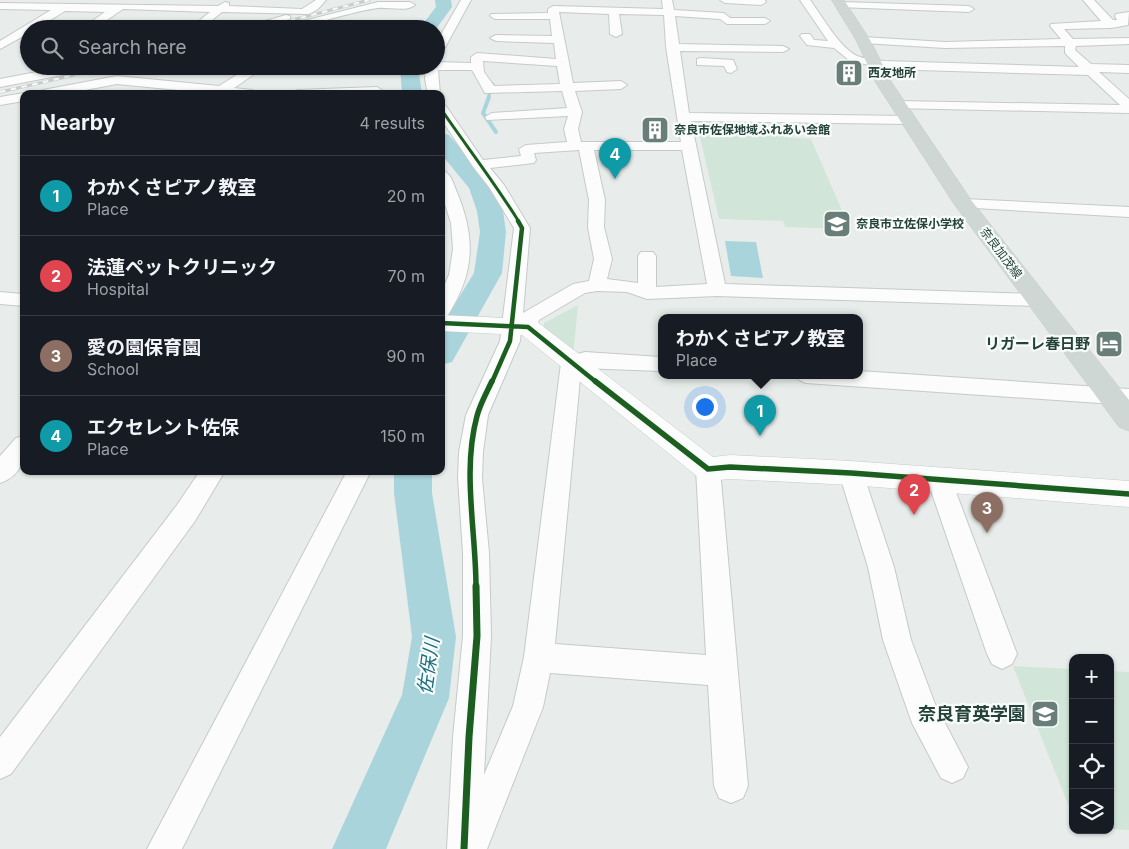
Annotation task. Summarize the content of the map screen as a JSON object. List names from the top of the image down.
{
  "streets": {
    "main road": ["奈良加茂線"]
  },
  "water": ["佐保川"],
  "places": {
    "building": ["西友地所", "奈良市佐保地域ふれあい会館"],
    "school or university": ["奈良市立佐保小学校", "奈良育英学園"],
    "hotel": ["リガーレ春日野"]
  },
  "page": {
    "search": "Search here",
    "heading": ["Nearby", "4 results"],
    "pins": [
      "4",
      "1",
      "2",
      "3"
    ],
    "list": [
      {
        "mark": "1",
        "name": "わかくさピアノ教室",
        "note": "Place",
        "value": "20 m"
      },
      {
        "mark": "2",
        "name": "法蓮ペットクリニック",
        "note": "Hospital",
        "value": "70 m"
      },
      {
        "mark": "3",
        "name": "愛の園保育園",
        "note": "School",
        "value": "90 m"
      },
      {
        "mark": "4",
        "name": "エクセレント佐保",
        "note": "Place",
        "value": "150 m"
      }
    ],
    "popup": ["わかくさピアノ教室", "Place"],
    "map_buttons": ["+", "−"]
  }
}
